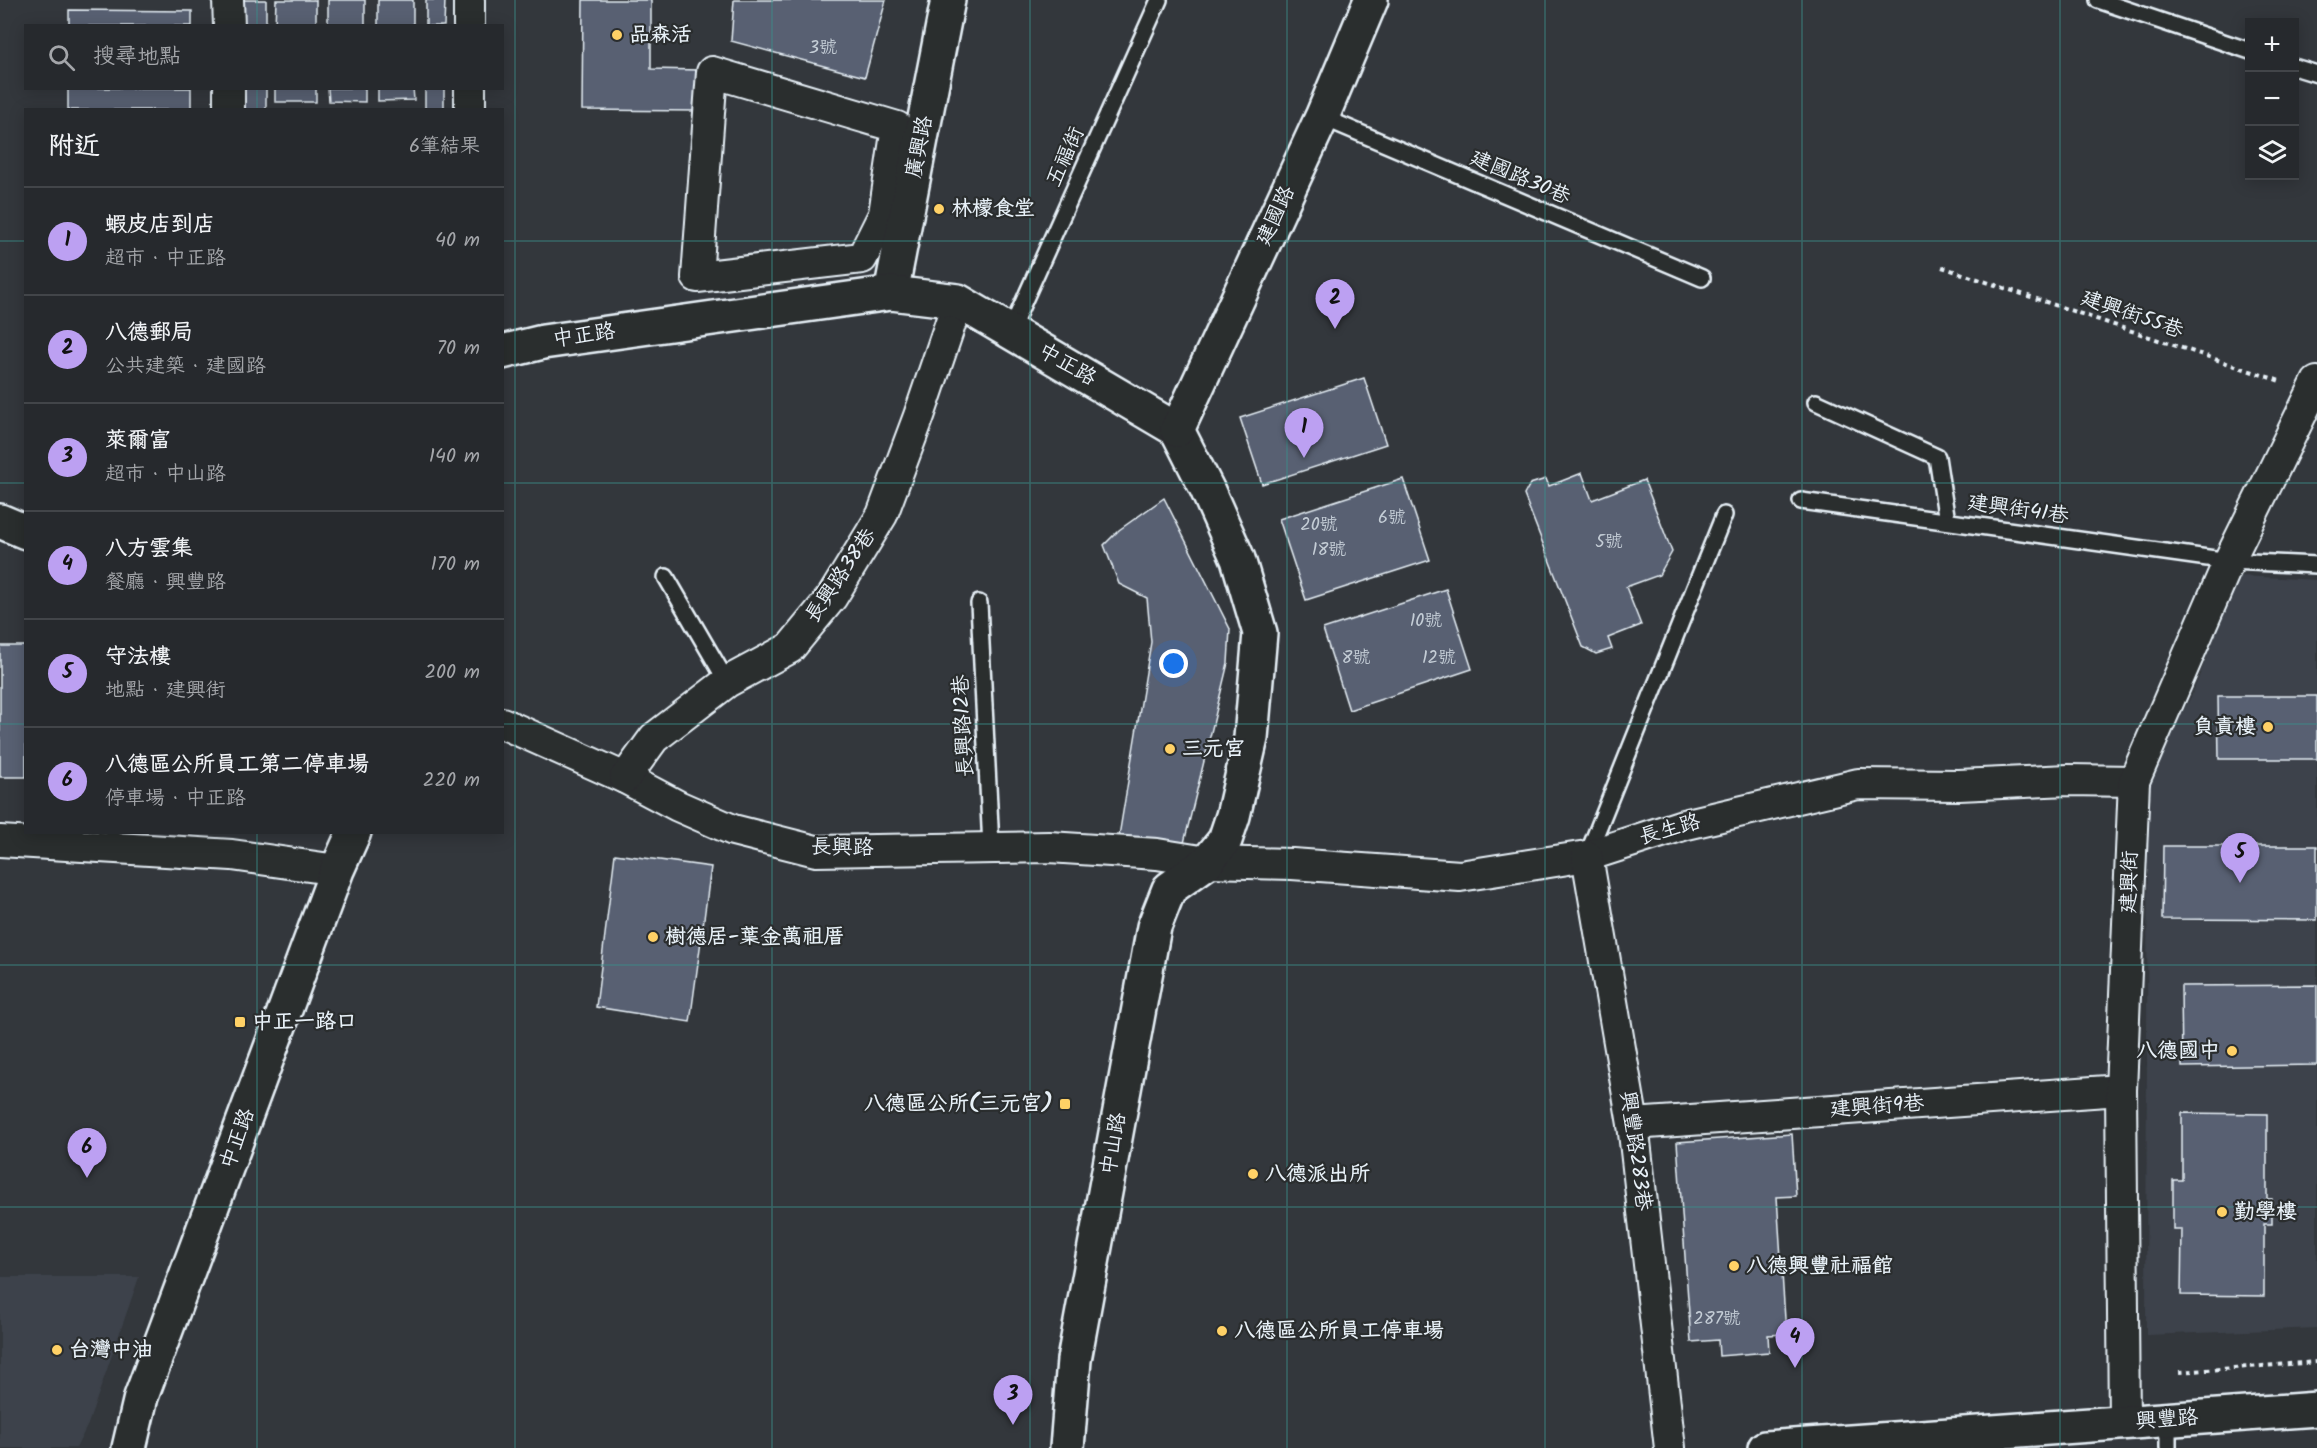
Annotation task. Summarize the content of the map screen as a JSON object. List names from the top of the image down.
{
  "streets": {
    "street": [
      "廣興路",
      "建國路",
      "中正路",
      "長興路38巷",
      "長生路",
      "長興路",
      "建興街",
      "建興街9巷",
      "中山路",
      "興豐路283巷",
      "興豐路"
    ],
    "lane": [
      "五福街",
      "建國路30巷",
      "建興街41巷",
      "長興路12巷"
    ],
    "path": ["建興街55巷"]
  },
  "crossings": [
    ["廣興路", "中正路"],
    ["五福街", "中正路"],
    ["建國路30巷", "建國路"],
    ["建國路", "中正路"],
    ["建興街55巷", "建興街"],
    ["中正路", "長興路38巷"],
    ["建興街41巷", "建興街"],
    ["長興路38巷", "長興路"],
    ["長興路12巷", "長興路"],
    ["長生路", "長興路"],
    ["長生路", "建興街"],
    ["長生路", "中山路"],
    ["長生路", "興豐路283巷"],
    ["長興路", "中山路"],
    ["建興街", "建興街9巷"],
    ["建興街", "興豐路"],
    ["建興街9巷", "興豐路283巷"]
  ],
  "places": {
    "other": [
      "品森活",
      "林檬食堂",
      "負責樓",
      "三元宮",
      "樹德居-葉金萬祖厝",
      "八德國中",
      "八德派出所",
      "勤學樓",
      "八德興豐社福館",
      "八德區公所員工停車場",
      "台灣中油"
    ],
    "transit": ["中正一路口", "八德區公所(三元宮)"]
  },
  "house_numbers": [
    "3號",
    "6號",
    "20號",
    "5號",
    "18號",
    "10號",
    "8號",
    "12號",
    "287號"
  ],
  "page": {
    "map_buttons": ["+", "−"],
    "search": "搜尋地點",
    "heading": ["附近", "6筆結果"],
    "list": [
      {
        "mark": "1",
        "name": "蝦皮店到店",
        "note": "超市 · 中正路",
        "value": "40 m"
      },
      {
        "mark": "2",
        "name": "八德郵局",
        "note": "公共建築 · 建國路",
        "value": "70 m"
      },
      {
        "mark": "3",
        "name": "萊爾富",
        "note": "超市 · 中山路",
        "value": "140 m"
      },
      {
        "mark": "4",
        "name": "八方雲集",
        "note": "餐廳 · 興豐路",
        "value": "170 m"
      },
      {
        "mark": "5",
        "name": "守法樓",
        "note": "地點 · 建興街",
        "value": "200 m"
      },
      {
        "mark": "6",
        "name": "八德區公所員工第二停車場",
        "note": "停車場 · 中正路",
        "value": "220 m"
      }
    ],
    "pins": [
      "2",
      "1",
      "5",
      "6",
      "4",
      "3"
    ]
  }
}
